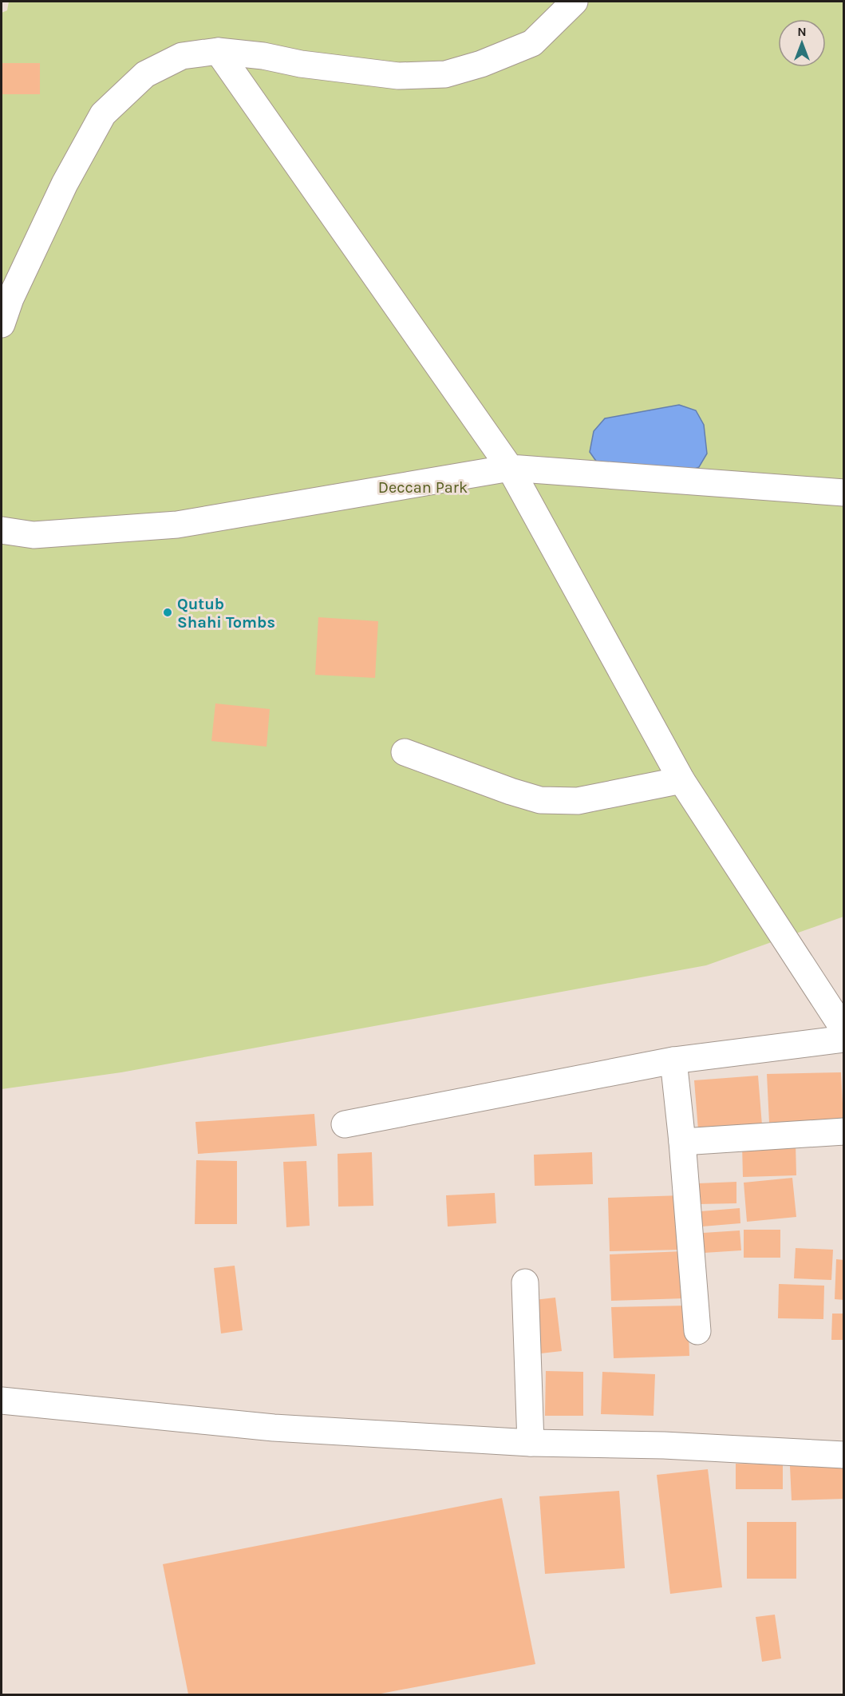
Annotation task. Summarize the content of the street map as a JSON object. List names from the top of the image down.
{
  "parks": ["Deccan Park"],
  "places": ["Qutub Shahi Tombs"],
  "north": "top"
}
